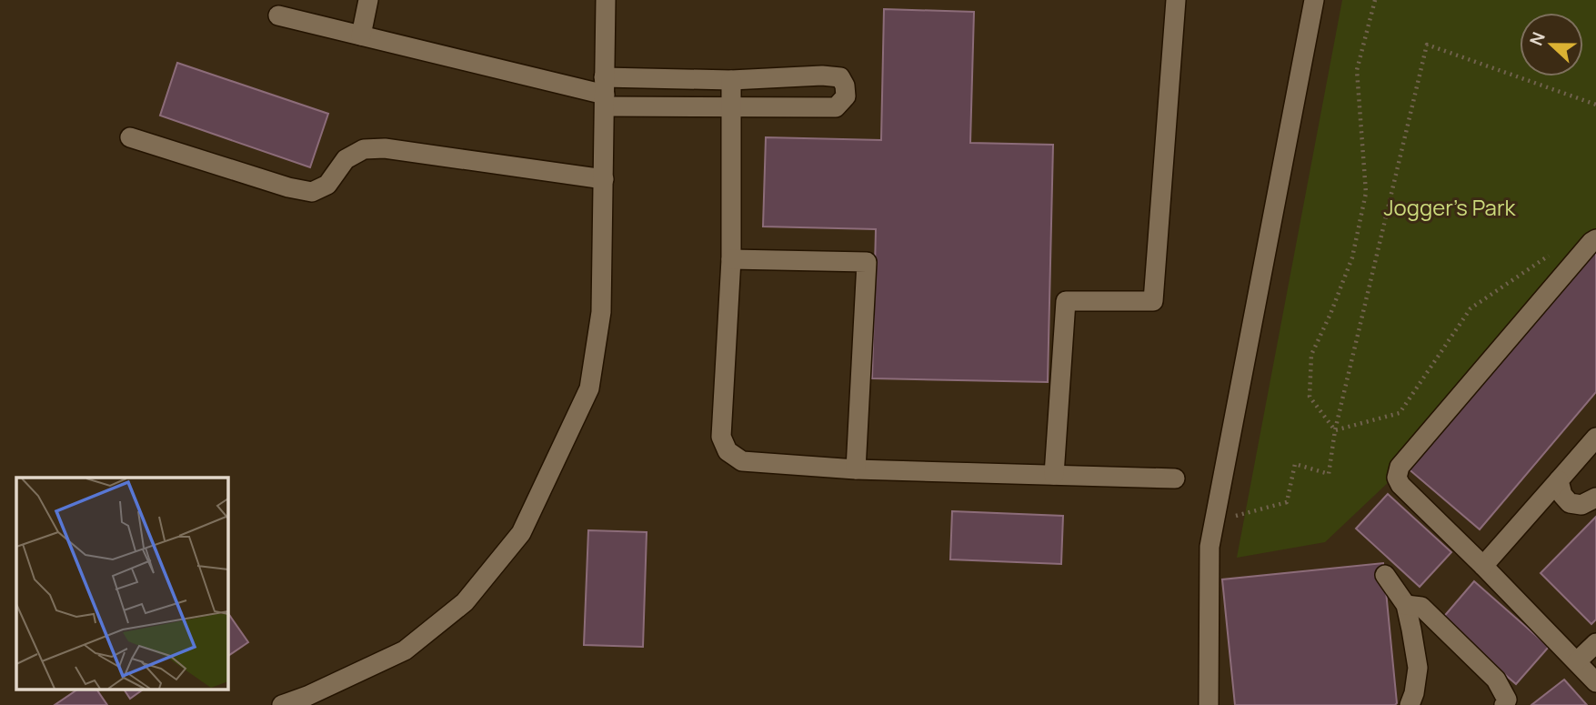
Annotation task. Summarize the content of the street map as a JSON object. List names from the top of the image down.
{
  "parks": ["Jogger's Park"],
  "north": "left"
}
